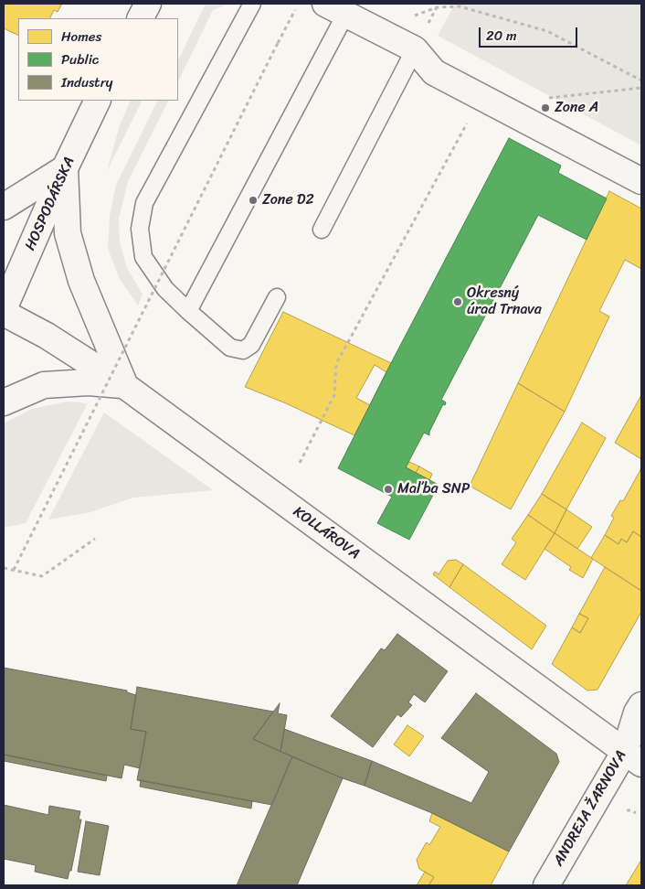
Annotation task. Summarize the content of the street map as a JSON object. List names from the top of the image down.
{
  "streets": {
    "street": ["HOSPODÁRSKA", "KOLLÁROVA", "ANDREJA ŽARNOVA"]
  },
  "crossings": [
    ["HOSPODÁRSKA", "KOLLÁROVA"],
    ["KOLLÁROVA", "ANDREJA ŽARNOVA"]
  ],
  "places": [
    "Zone A",
    "Zone D2",
    "Okresný úrad Trnava",
    "Maľba SNP"
  ],
  "legend": ["Homes", "Public", "Industry"],
  "scale_bar": "20 m"
}
